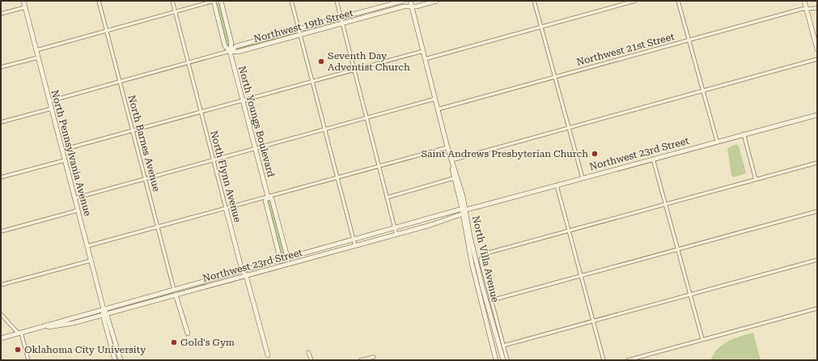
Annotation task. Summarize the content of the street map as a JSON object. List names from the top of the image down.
{
  "streets": {
    "main road": [
      "Northwest 19th Street",
      "North Youngs Boulevard",
      "North Pennsylvania Avenue",
      "Northwest 23rd Street",
      "North Flynn Avenue",
      "North Villa Avenue"
    ],
    "street": ["Northwest 21st Street", "North Barnes Avenue"]
  },
  "crossings": [
    ["Northwest 19th Street", "North Youngs Boulevard"],
    ["Northwest 19th Street", "North Barnes Avenue"],
    ["Northwest 19th Street", "North Pennsylvania Avenue"],
    ["Northwest 19th Street", "North Flynn Avenue"],
    ["Northwest 19th Street", "North Villa Avenue"],
    ["Northwest 21st Street", "North Villa Avenue"],
    ["North Youngs Boulevard", "Northwest 23rd Street"],
    ["North Barnes Avenue", "Northwest 23rd Street"],
    ["North Pennsylvania Avenue", "Northwest 23rd Street"],
    ["Northwest 23rd Street", "North Flynn Avenue"],
    ["Northwest 23rd Street", "North Villa Avenue"]
  ],
  "places": [
    "Seventh Day Adventist Church",
    "Saint Andrews Presbyterian Church",
    "Gold's Gym",
    "Oklahoma City University"
  ]
}
